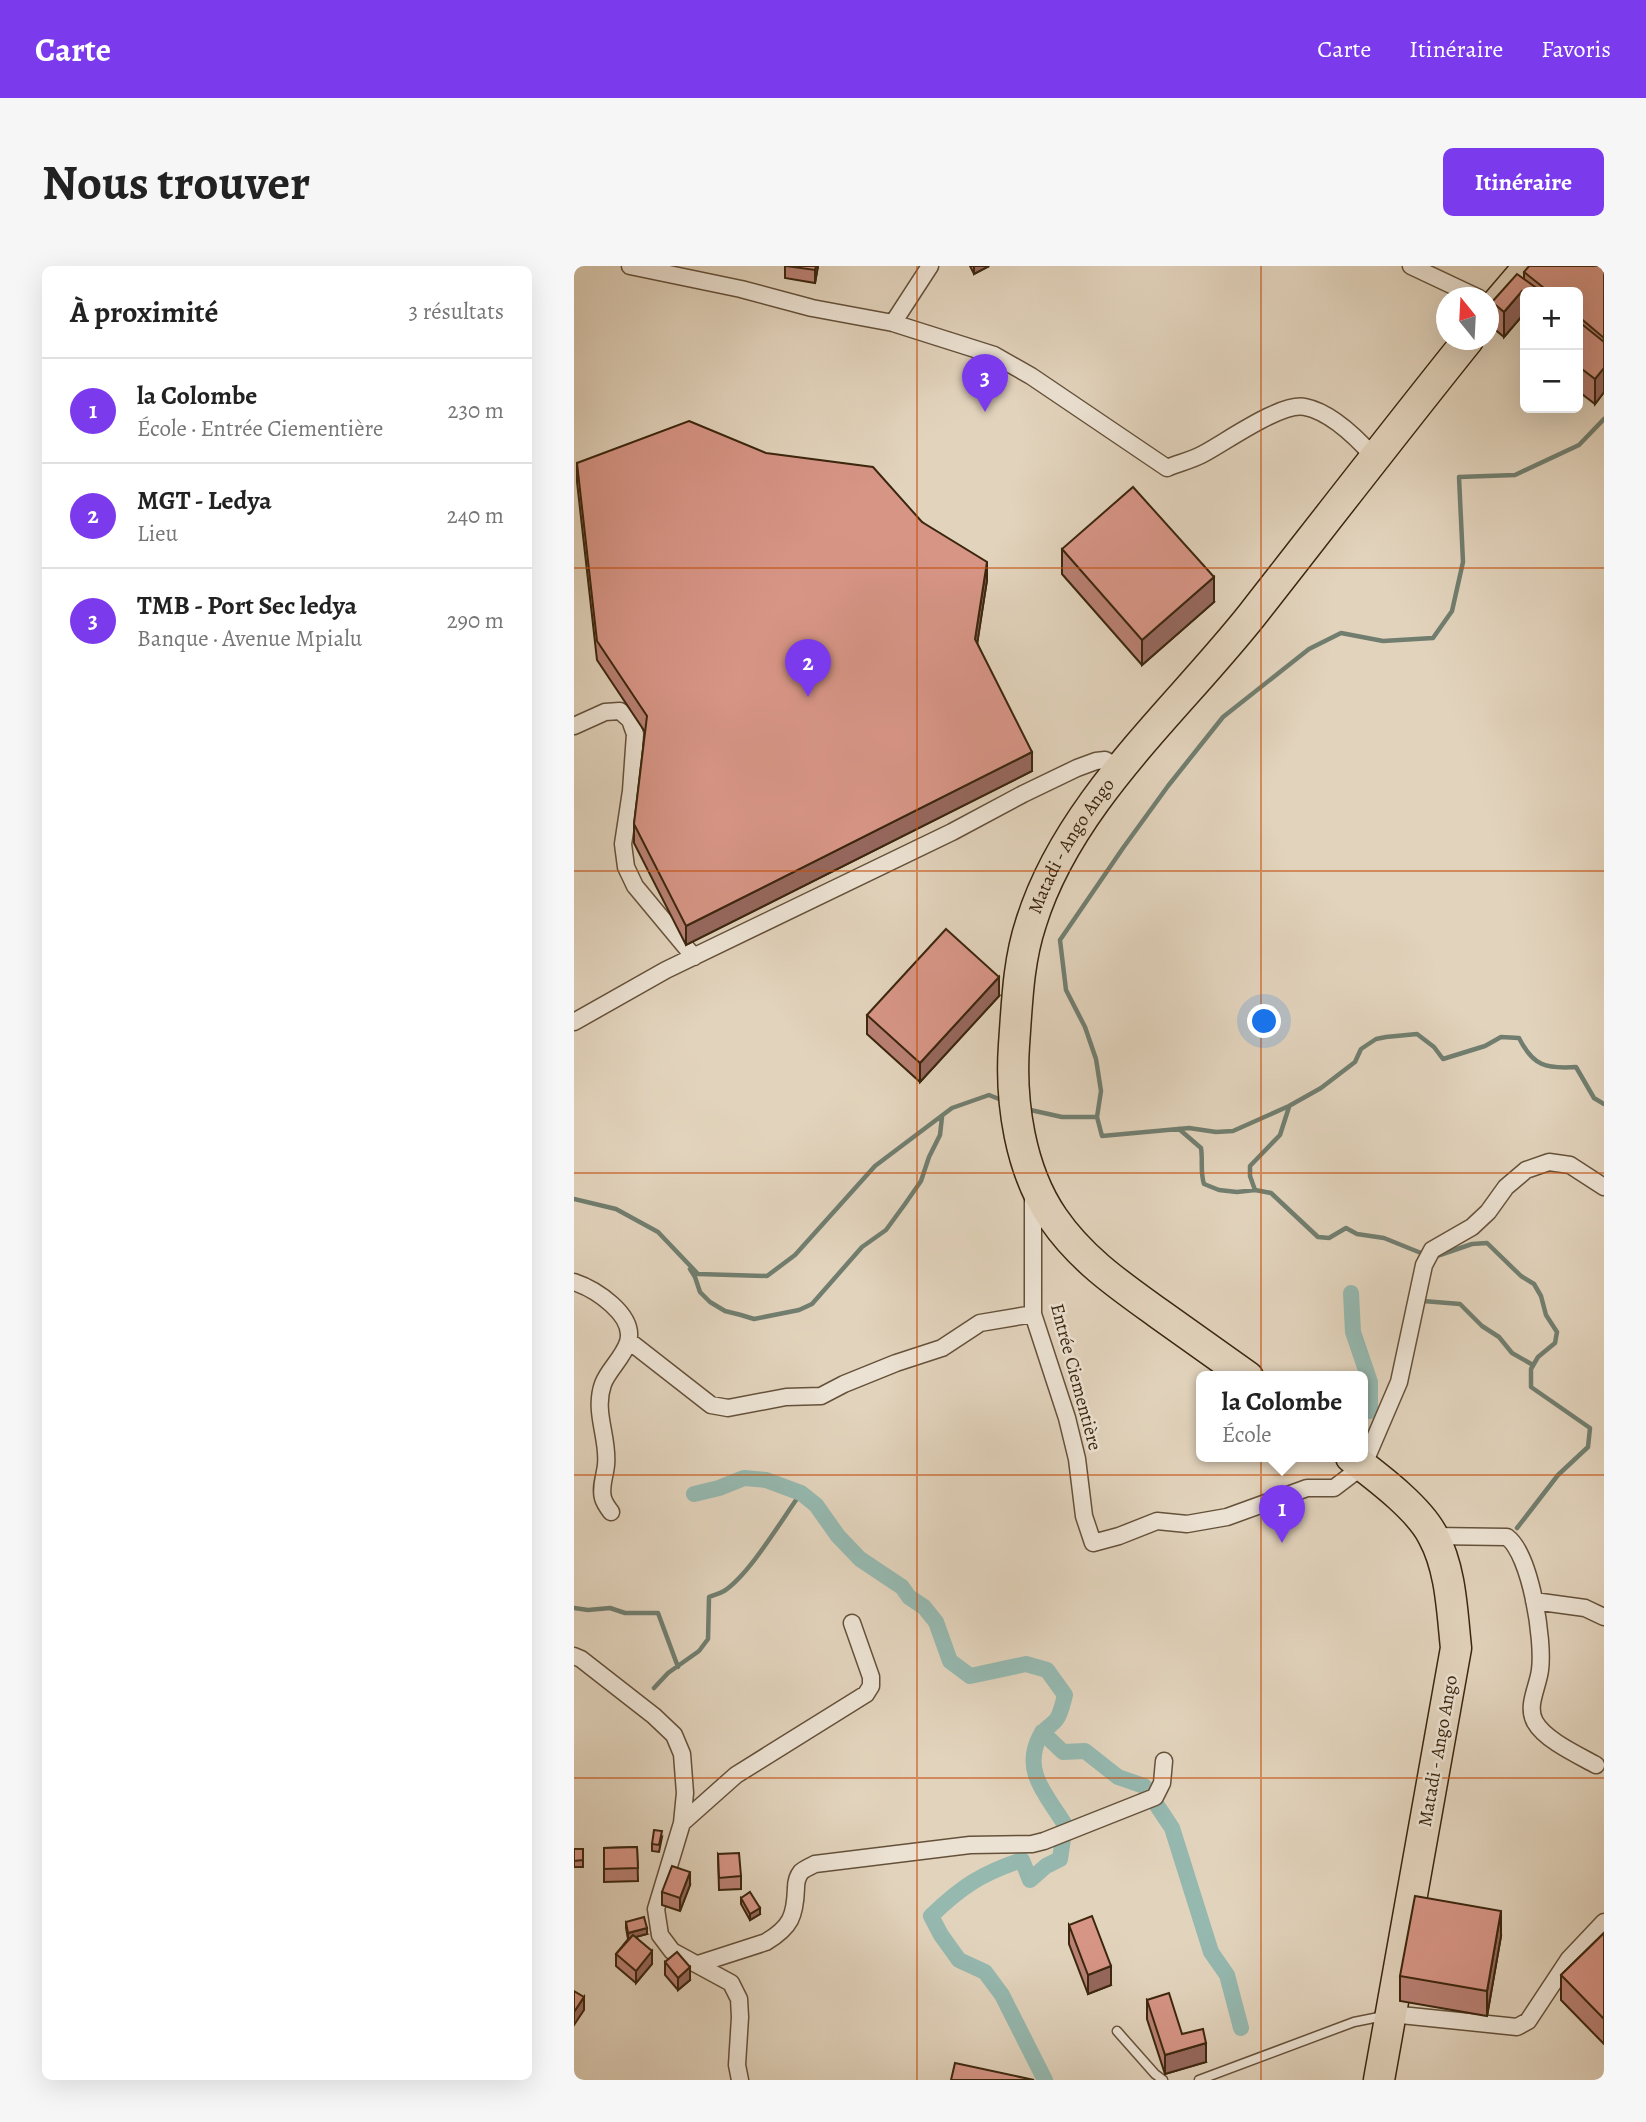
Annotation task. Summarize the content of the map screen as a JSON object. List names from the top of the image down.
{
  "streets": {
    "highway": ["Matadi - Ango Ango"],
    "street": ["Entrée Ciementière"]
  },
  "crossings": [
    ["Matadi - Ango Ango", "Entrée Ciementière"]
  ],
  "north": "top",
  "page": {
    "header": "Carte",
    "nav": ["Carte", "Itinéraire", "Favoris"],
    "buttons": "Itinéraire",
    "title": "Nous trouver",
    "heading": ["À proximité", "3 résultats"],
    "map_buttons": ["+", "−"],
    "pins": ["3", "2", "1"],
    "list": [
      {
        "mark": "1",
        "name": "la Colombe",
        "note": "École · Entrée Ciementière",
        "value": "230 m"
      },
      {
        "mark": "2",
        "name": "MGT - Ledya",
        "note": "Lieu",
        "value": "240 m"
      },
      {
        "mark": "3",
        "name": "TMB - Port Sec ledya",
        "note": "Banque · Avenue Mpialu",
        "value": "290 m"
      }
    ],
    "popup": ["la Colombe", "École"]
  }
}
